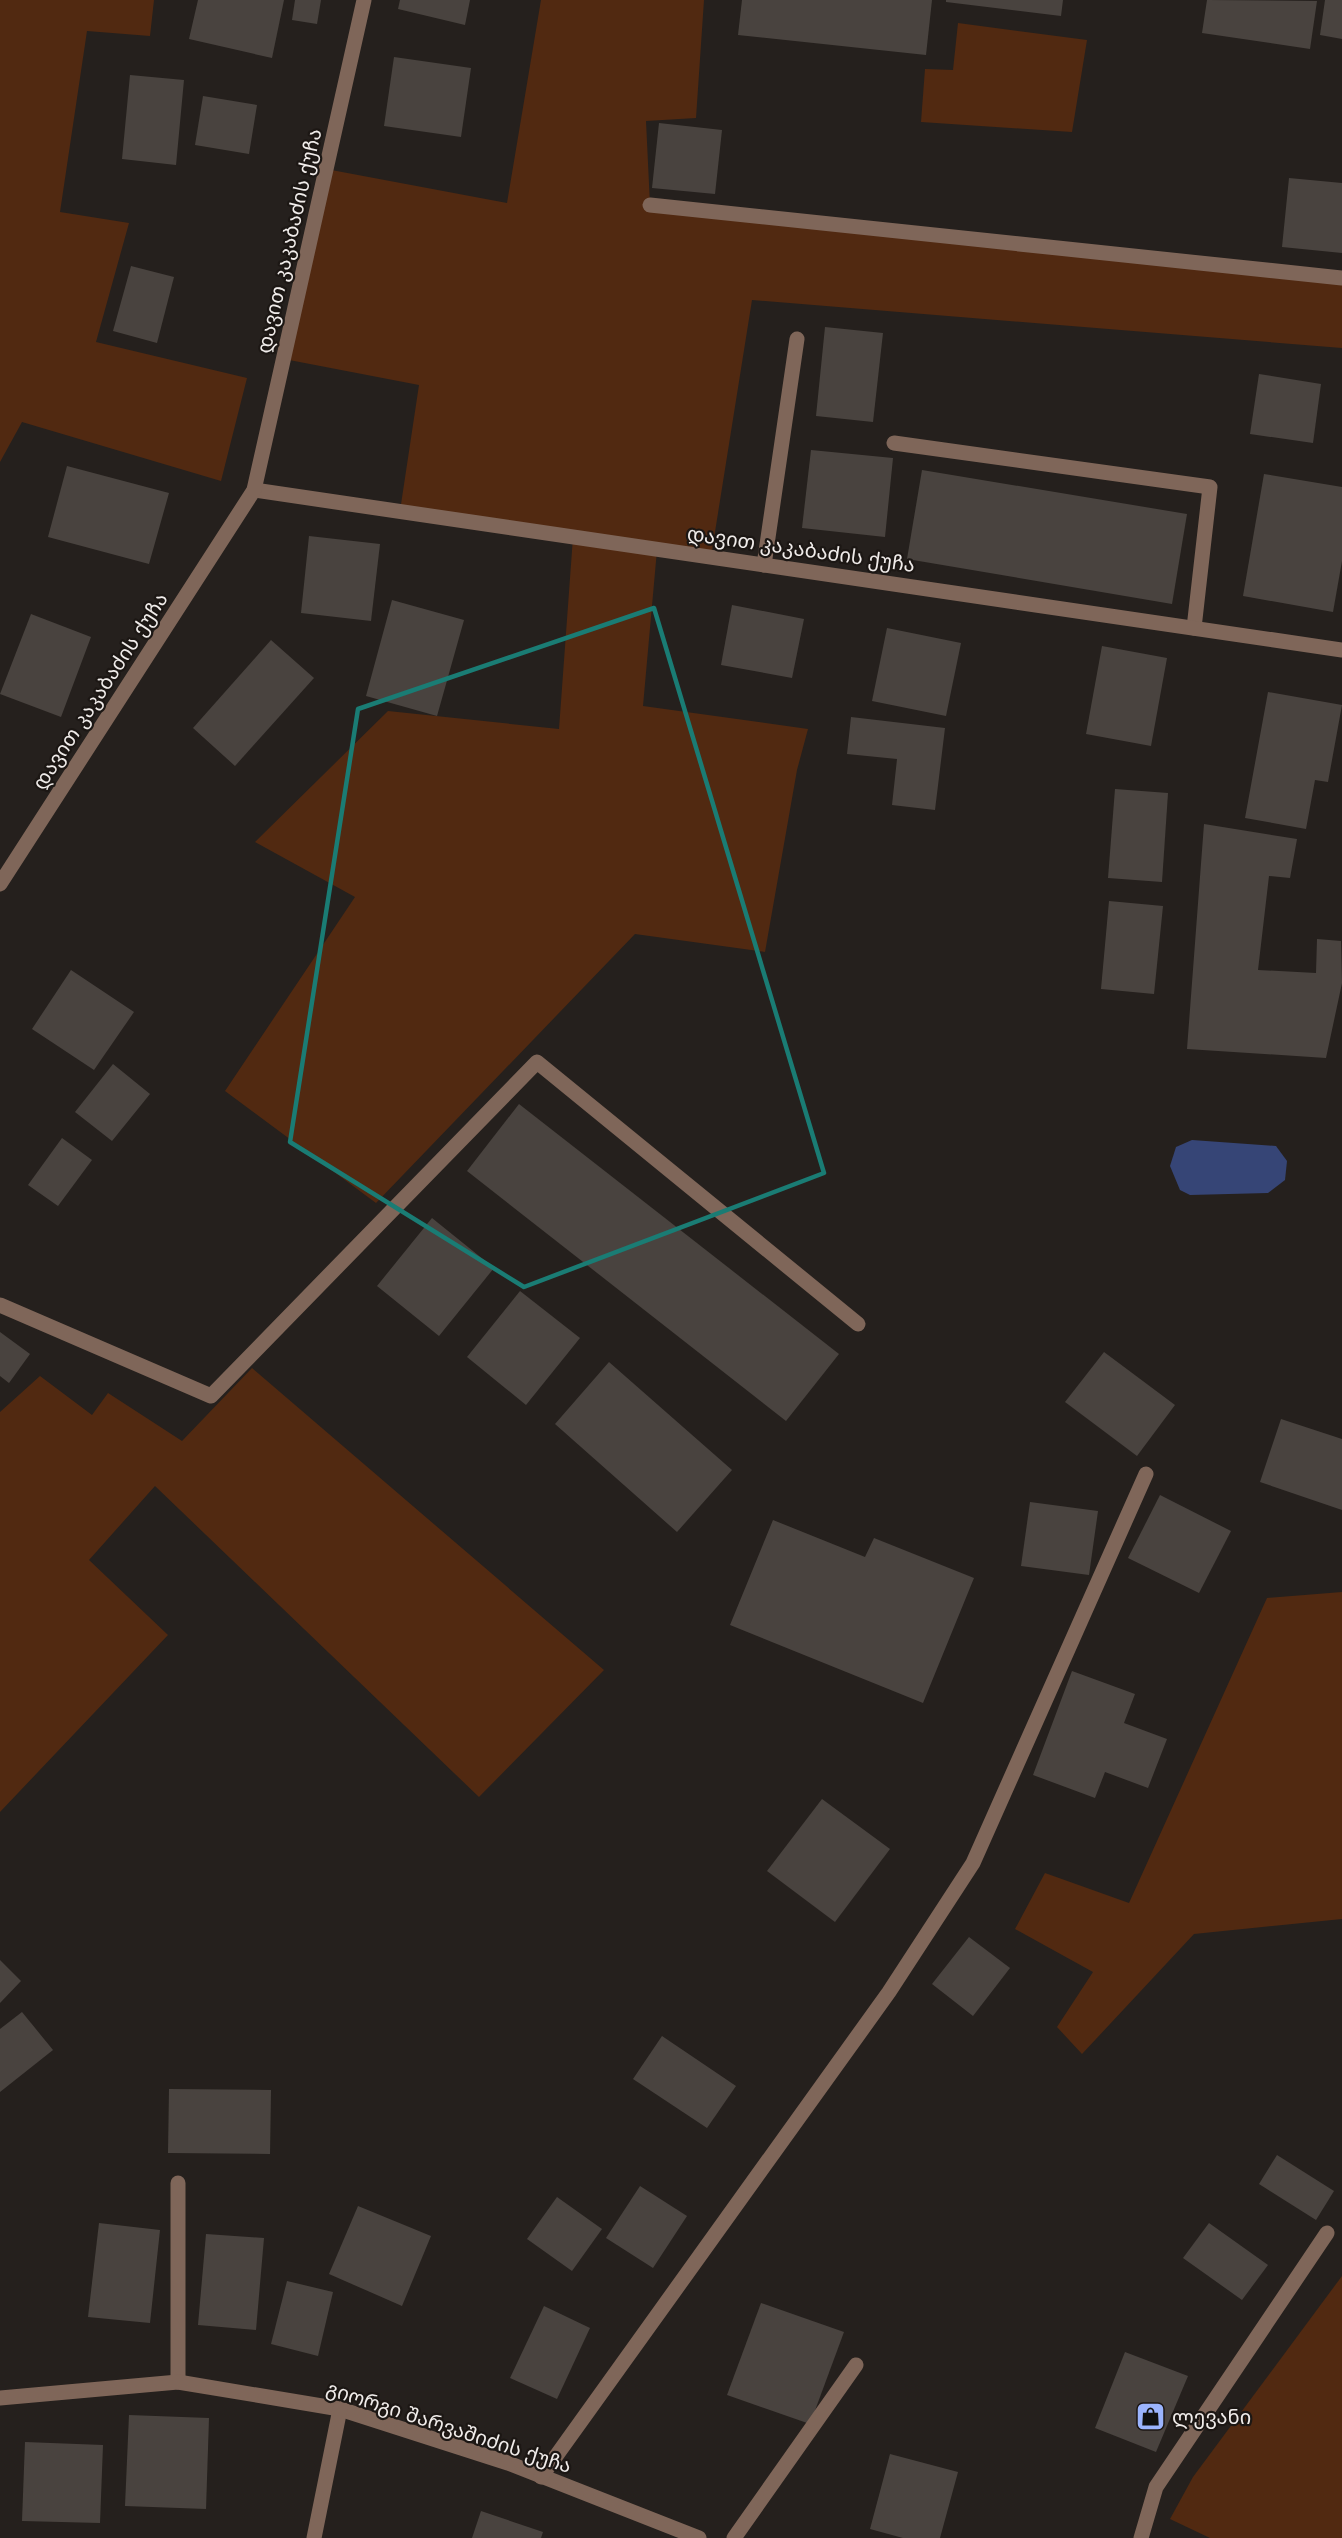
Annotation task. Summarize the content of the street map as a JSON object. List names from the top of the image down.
{
  "streets": {
    "street": ["დავით კაკაბაძის ქუჩა", "გიორგი შარვაშიძის ქუჩა"]
  },
  "places": {
    "shop": ["ლევანი"]
  }
}
